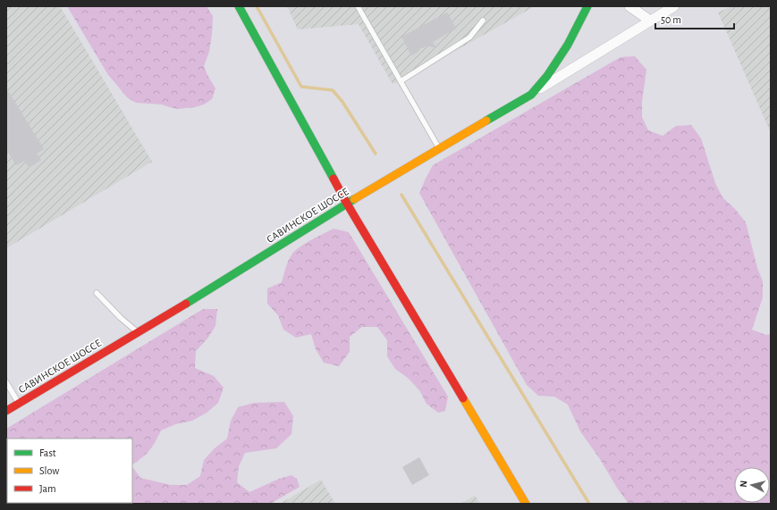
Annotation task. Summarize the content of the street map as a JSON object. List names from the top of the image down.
{
  "streets": {
    "street": ["САВИНСКОЕ ШОССЕ"]
  },
  "legend": ["Fast", "Slow", "Jam"],
  "scale_bar": "50 m",
  "north": "left"
}
